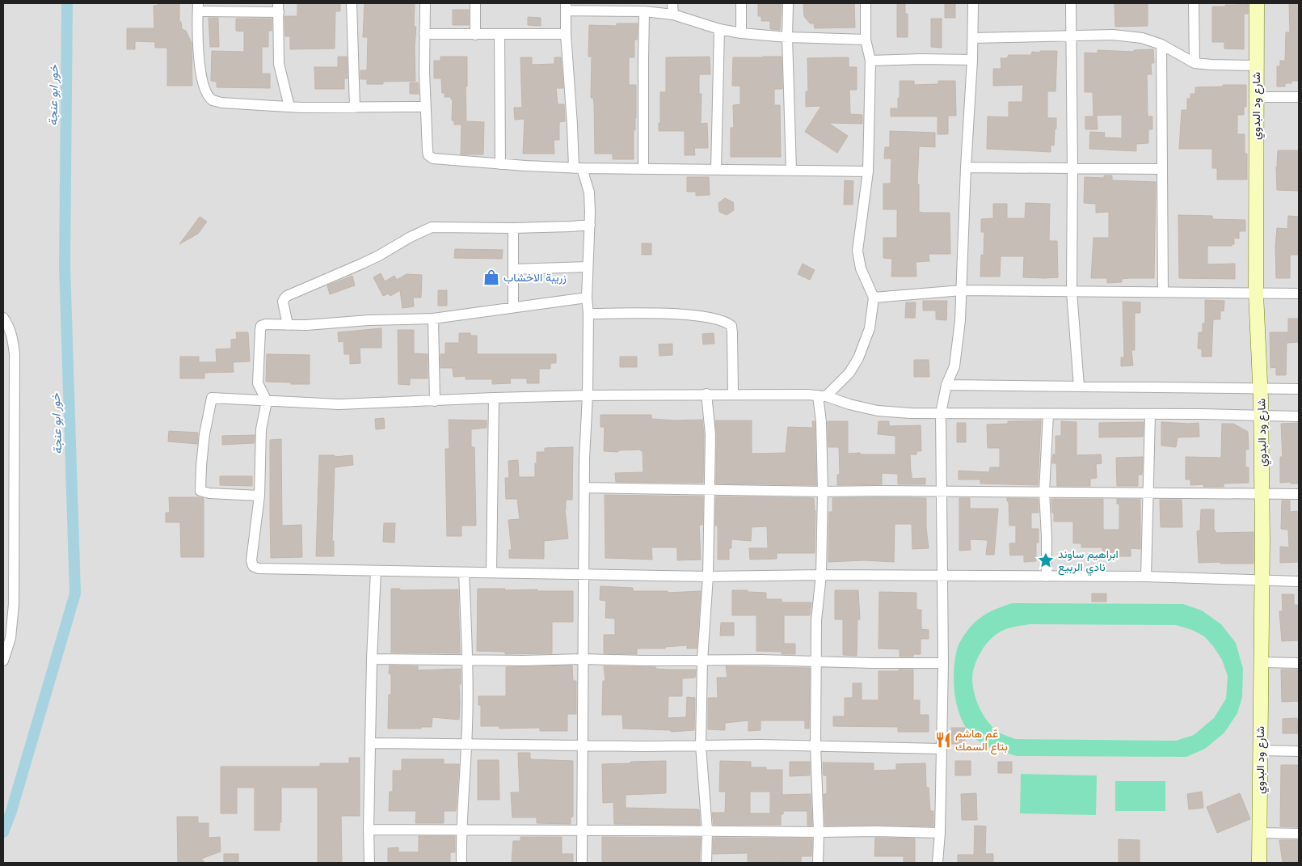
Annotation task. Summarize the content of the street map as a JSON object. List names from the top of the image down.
{
  "streets": {
    "street": ["شارع ود البدوي"]
  },
  "water": ["خور ابو عنجة"],
  "places": {
    "shop": ["زريبة الاخشاب"],
    "place": ["ابراهيم ساوند نادي الربيع"],
    "restaurant": ["عّم هاشم بتاع السمك"]
  }
}
